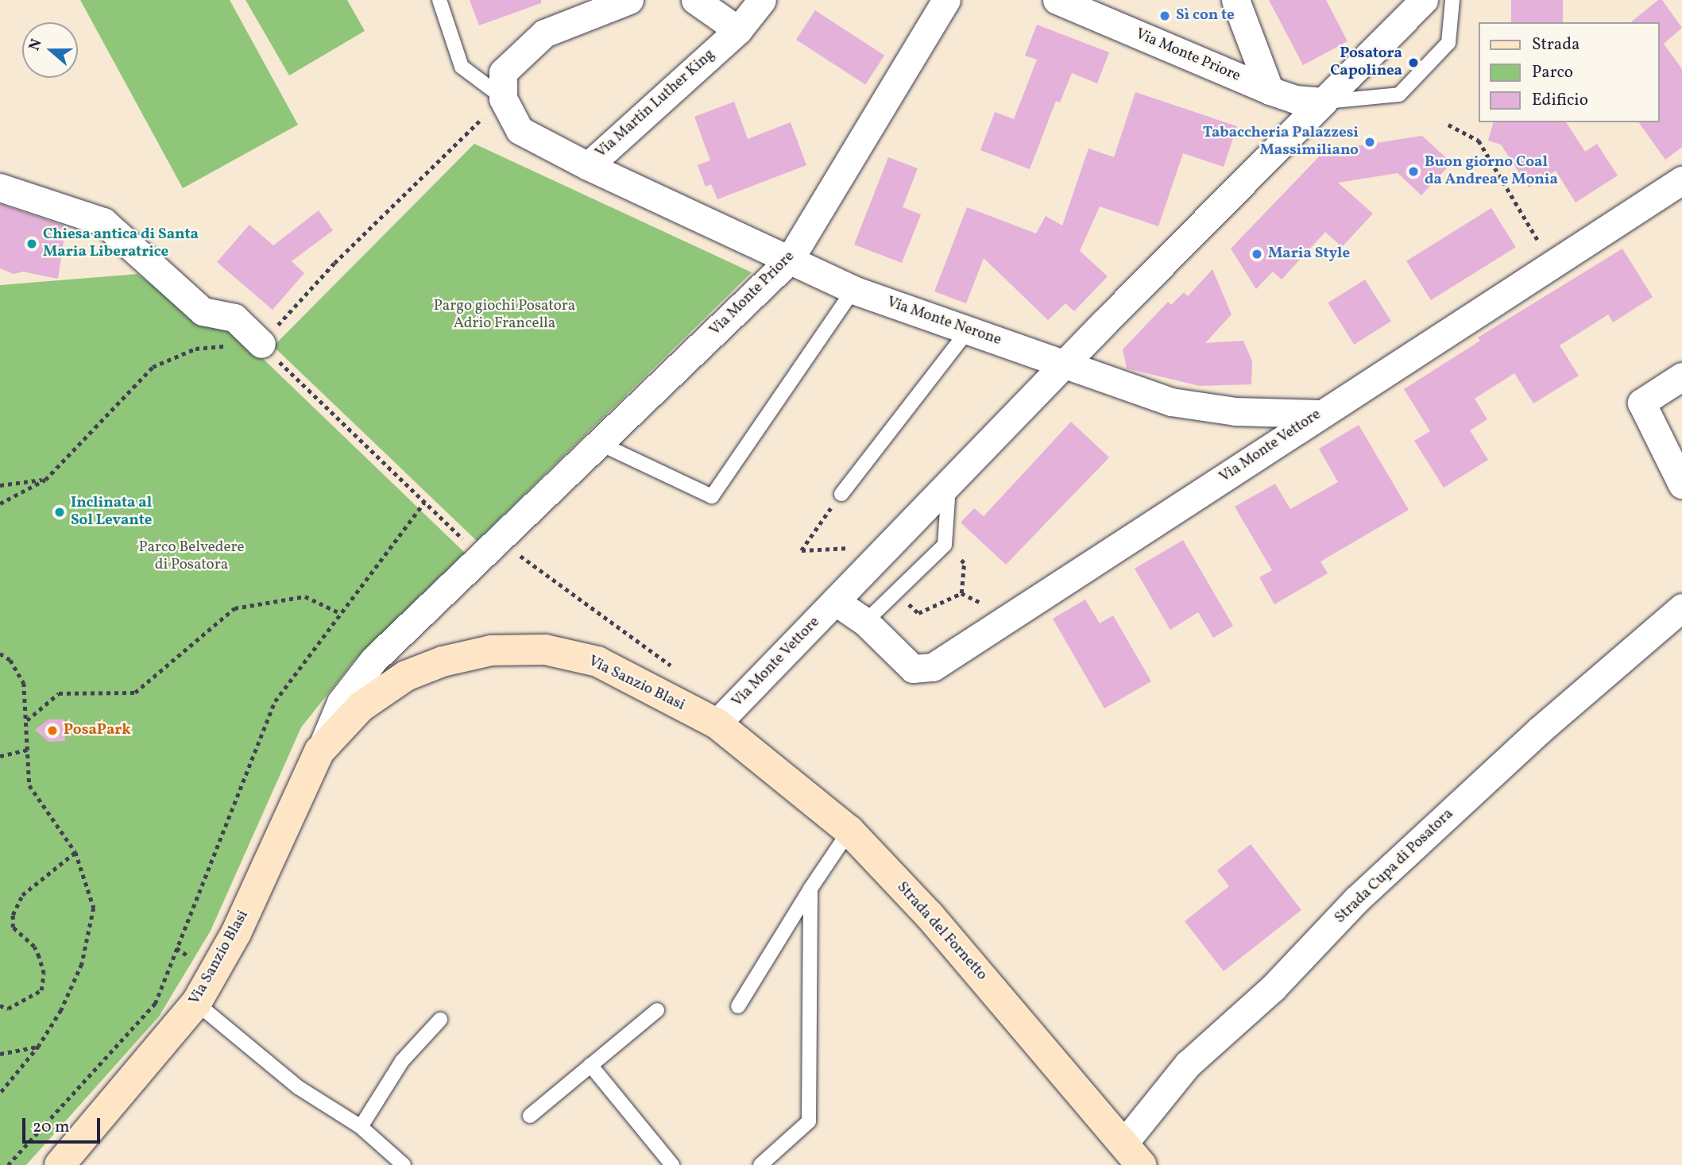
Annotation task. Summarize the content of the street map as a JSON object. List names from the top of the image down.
{
  "streets": {
    "street": [
      "Via Monte Priore",
      "Via Martin Luther King",
      "Via Monte Nerone",
      "Via Monte Vettore",
      "Via Sanzio Blasi",
      "Strada Cupa di Posatora",
      "Strada del Fornetto"
    ]
  },
  "crossings": [
    ["Via Monte Priore", "Via Monte Nerone"],
    ["Via Monte Priore", "Via Monte Vettore"],
    ["Via Monte Priore", "Via Sanzio Blasi"],
    ["Via Martin Luther King", "Via Monte Nerone"],
    ["Via Monte Nerone", "Via Monte Vettore"],
    ["Via Monte Vettore", "Via Sanzio Blasi"],
    ["Via Monte Vettore", "Strada del Fornetto"],
    ["Via Sanzio Blasi", "Strada del Fornetto"],
    ["Strada Cupa di Posatora", "Strada del Fornetto"]
  ],
  "parks": ["Pargo giochi Posatora Adrio Francella", "Parco Belvedere di Posatora"],
  "places": [
    "Sì con te",
    "Posatora Capolinea",
    "Tabaccheria Palazzesi Massimiliano",
    "Buon giorno Coal da Andrea e Monia",
    "Chiesa antica di Santa Maria Liberatrice",
    "Maria Style",
    "Inclinata al Sol Levante",
    "PosaPark"
  ],
  "legend": ["Strada", "Parco", "Edificio"],
  "scale_bar": "20 m",
  "north": "left"
}
